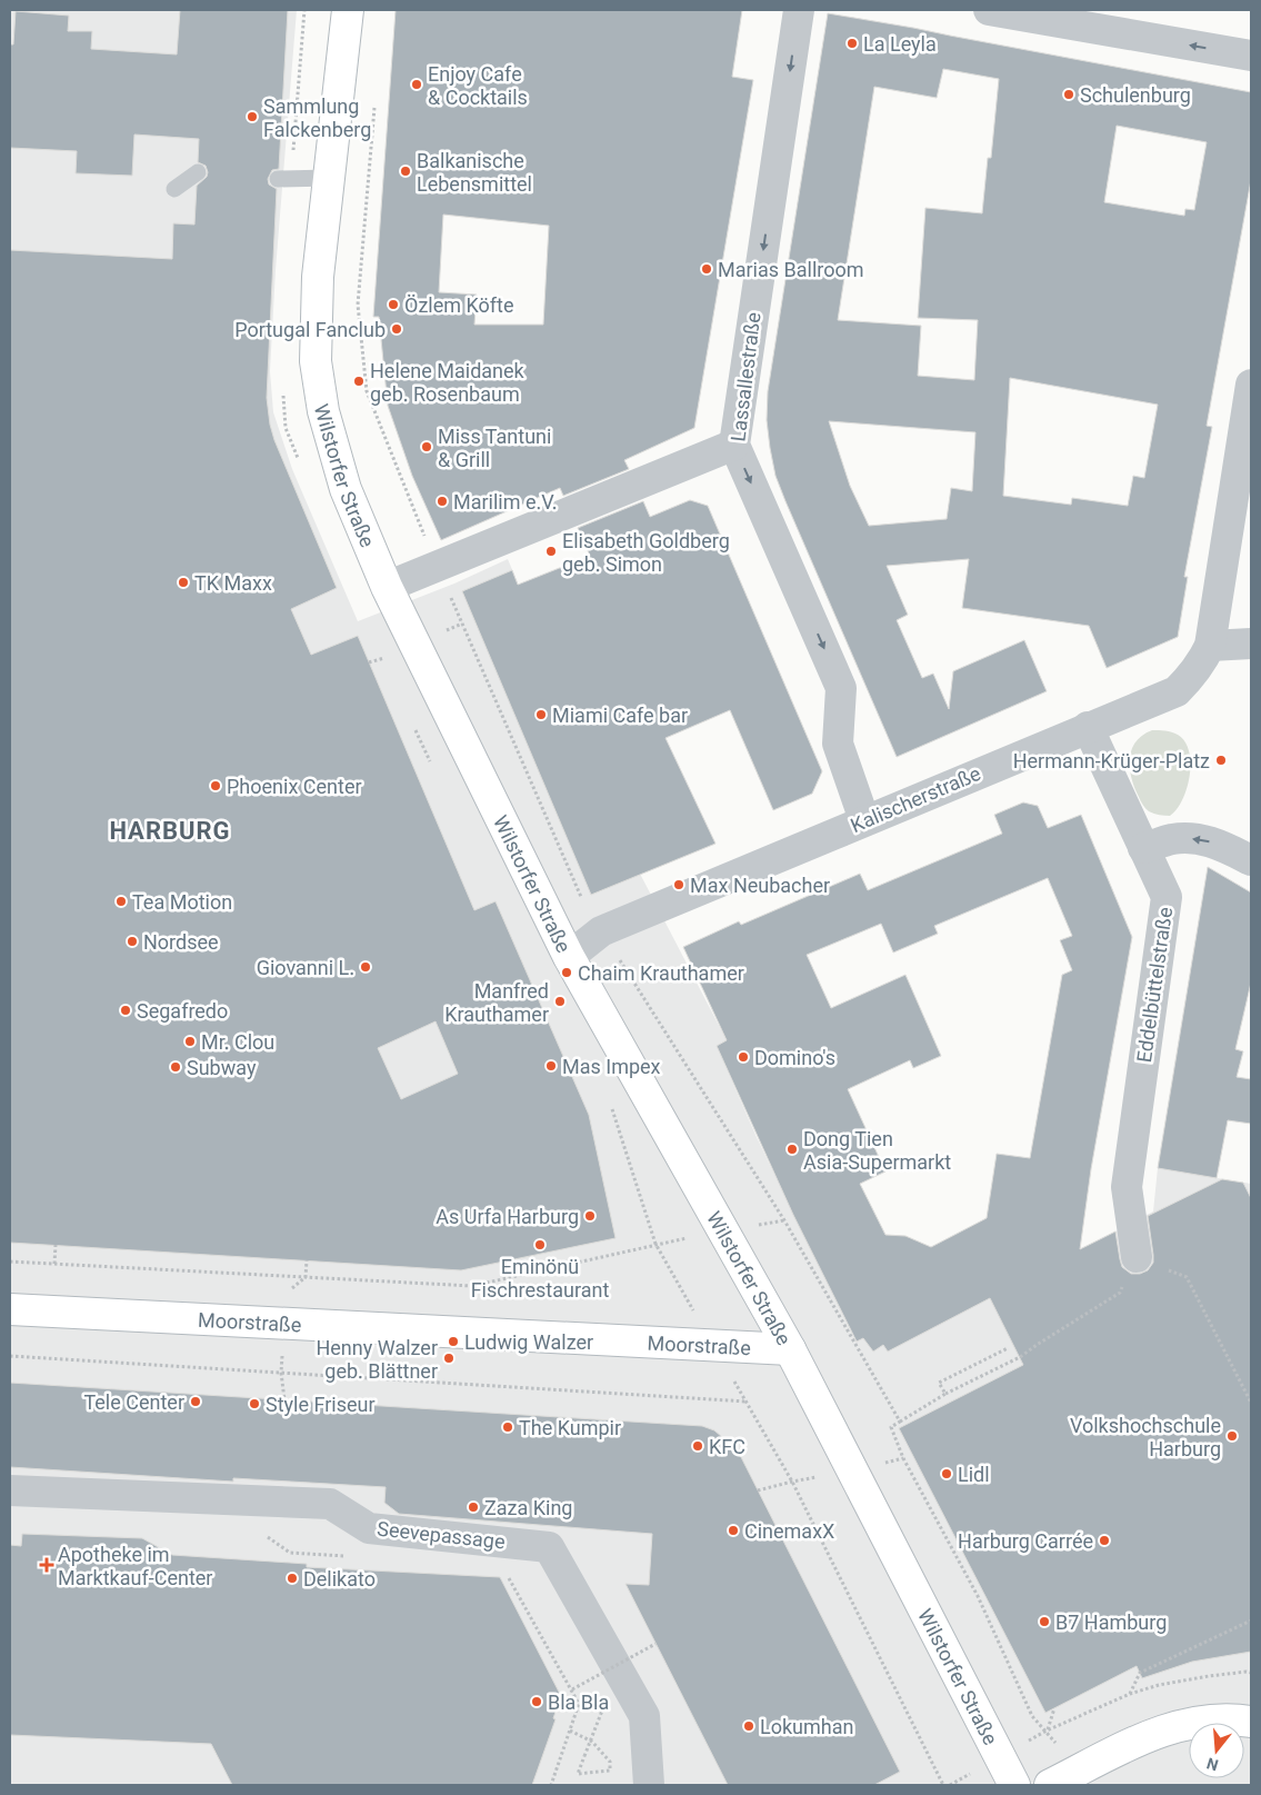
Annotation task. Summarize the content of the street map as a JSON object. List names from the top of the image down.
{
  "streets": {
    "main road": ["Wilstorfer Straße", "Moorstraße"],
    "street": [
      "Lassallestraße",
      "Kalischerstraße",
      "Eddelbüttelstraße",
      "Seevepassage"
    ]
  },
  "crossings": [
    ["Lassallestraße", "Kalischerstraße"],
    ["Wilstorfer Straße", "Kalischerstraße"],
    ["Wilstorfer Straße", "Moorstraße"],
    ["Kalischerstraße", "Eddelbüttelstraße"]
  ],
  "one_way": ["Lassallestraße"],
  "districts": ["HARBURG"],
  "places": {
    "other": [
      "La Leyla",
      "Enjoy Cafe & Cocktails",
      "Schulenburg",
      "Sammlung Falckenberg",
      "Balkanische Lebensmittel",
      "Marias Ballroom",
      "Özlem Köfte",
      "Portugal Fanclub",
      "Helene Maidanek geb. Rosenbaum",
      "Miss Tantuni & Grill",
      "Marilim e.V.",
      "Elisabeth Goldberg geb. Simon",
      "TK Maxx",
      "Miami Cafe bar",
      "Hermann-Krüger-Platz",
      "Phoenix Center",
      "Max Neubacher",
      "Tea Motion",
      "Nordsee",
      "Giovanni L.",
      "Chaim Krauthamer",
      "Manfred Krauthamer",
      "Segafredo",
      "Mr. Clou",
      "Domino's",
      "Mas Impex",
      "Subway",
      "Dong Tien Asia-Supermarkt",
      "As Urfa Harburg",
      "Eminönü Fischrestaurant",
      "Ludwig Walzer",
      "Henny Walzer geb. Blättner",
      "Tele Center",
      "Style Friseur",
      "The Kumpir",
      "Volkshochschule Harburg",
      "KFC",
      "Lidl",
      "Zaza King",
      "CinemaxX",
      "Harburg Carrée",
      "Delikato",
      "B7 Hamburg",
      "Bla Bla",
      "Lokumhan"
    ],
    "health": ["Apotheke im Marktkauf-Center"]
  },
  "north": "bottom"
}
